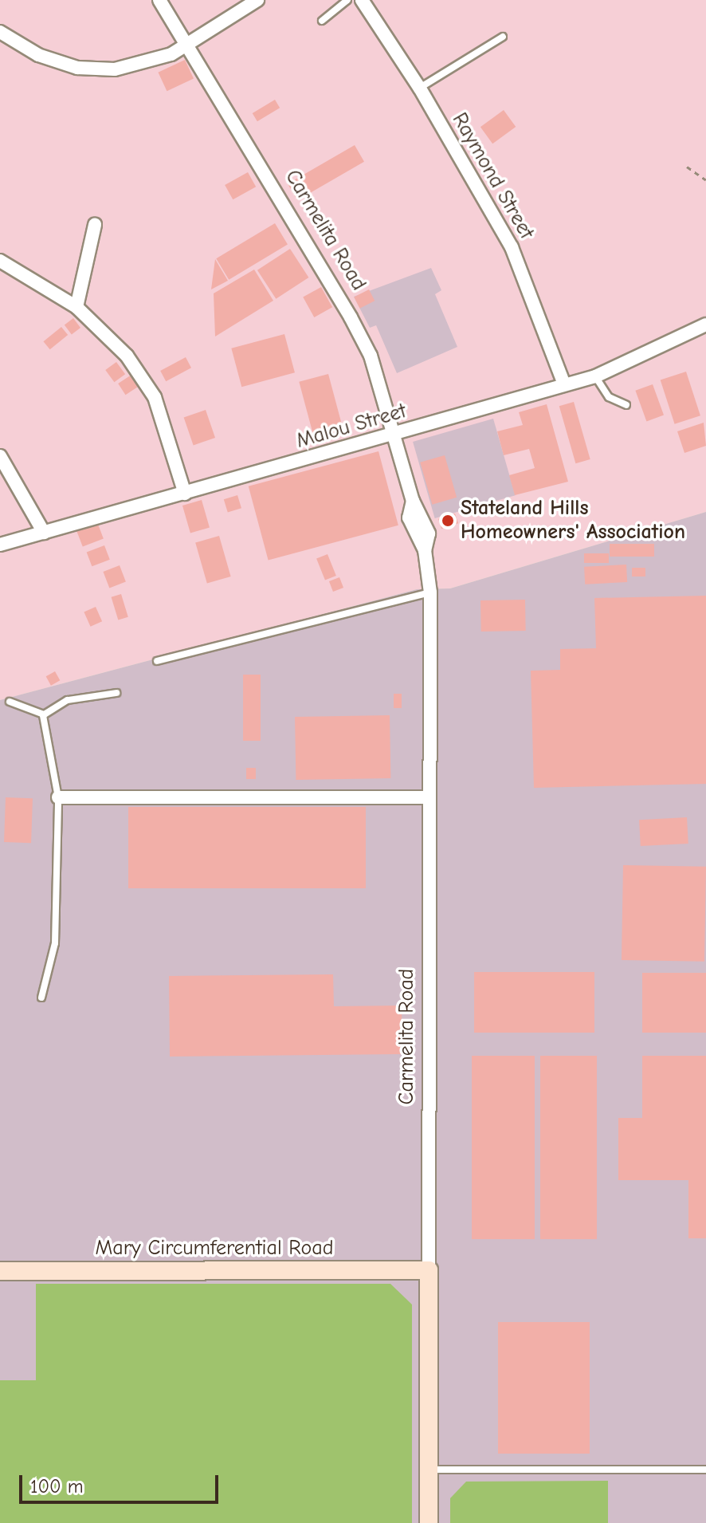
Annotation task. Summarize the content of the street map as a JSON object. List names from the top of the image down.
{
  "streets": {
    "street": [
      "Raymond Street",
      "Carmelita Road",
      "Malou Street",
      "Mary Circumferential Road"
    ]
  },
  "crossings": [
    ["Raymond Street", "Malou Street"],
    ["Carmelita Road", "Malou Street"],
    ["Carmelita Road", "Mary Circumferential Road"]
  ],
  "places": ["Stateland Hills Homeowners' Association"],
  "scale_bar": "100 m"
}
